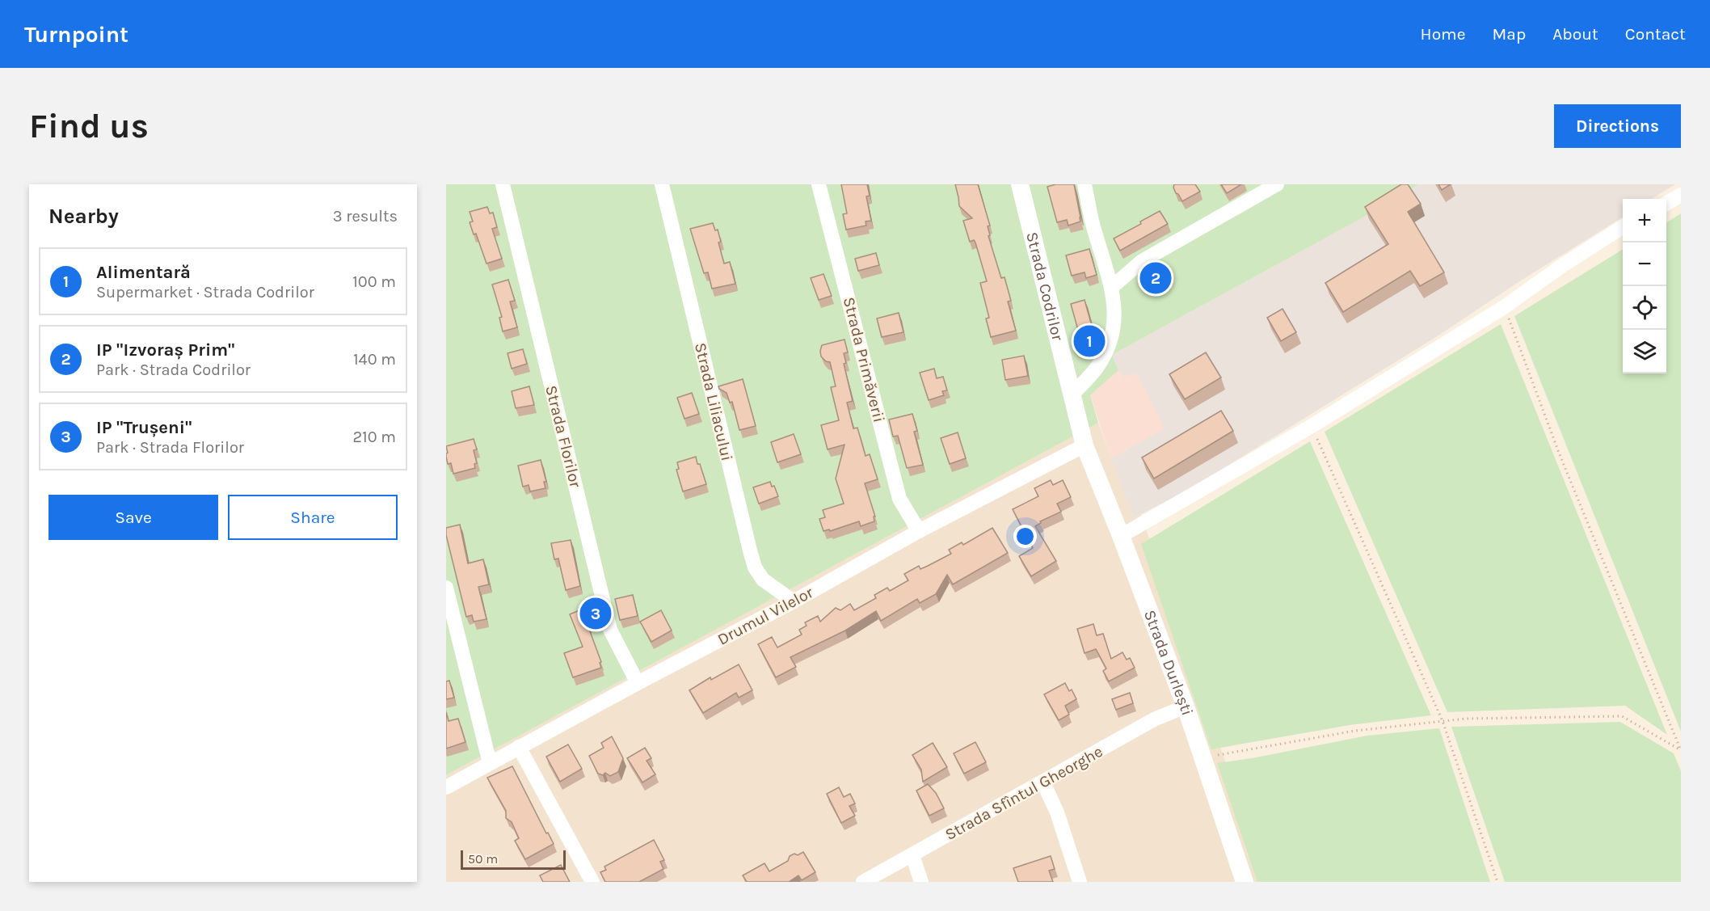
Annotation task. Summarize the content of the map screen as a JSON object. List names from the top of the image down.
{
  "streets": {
    "street": [
      "Strada Codrilor",
      "Strada Primăverii",
      "Strada Liliacului",
      "Strada Florilor",
      "Drumul Vilelor",
      "Strada Durlești",
      "Strada Sfîntul Gheorghe"
    ]
  },
  "crossings": [
    ["Strada Codrilor", "Drumul Vilelor"],
    ["Strada Codrilor", "Strada Durlești"],
    ["Strada Primăverii", "Drumul Vilelor"],
    ["Strada Liliacului", "Drumul Vilelor"],
    ["Strada Florilor", "Drumul Vilelor"],
    ["Drumul Vilelor", "Strada Durlești"],
    ["Strada Durlești", "Strada Sfîntul Gheorghe"]
  ],
  "scale_bar": "50 m",
  "page": {
    "header": "Turnpoint",
    "nav": [
      "Home",
      "Map",
      "About",
      "Contact"
    ],
    "buttons": [
      "Directions",
      ["Save", "Share"]
    ],
    "title": "Find us",
    "heading": ["Nearby", "3 results"],
    "map_buttons": ["+", "−"],
    "list": [
      {
        "mark": "1",
        "name": "Alimentară",
        "note": "Supermarket · Strada Codrilor",
        "value": "100 m"
      },
      {
        "mark": "2",
        "name": "IP \"Izvoraș Prim\"",
        "note": "Park · Strada Codrilor",
        "value": "140 m"
      },
      {
        "mark": "3",
        "name": "IP \"Trușeni\"",
        "note": "Park · Strada Florilor",
        "value": "210 m"
      }
    ],
    "pins": ["2", "1", "3"],
    "scale": "50 m"
  }
}
